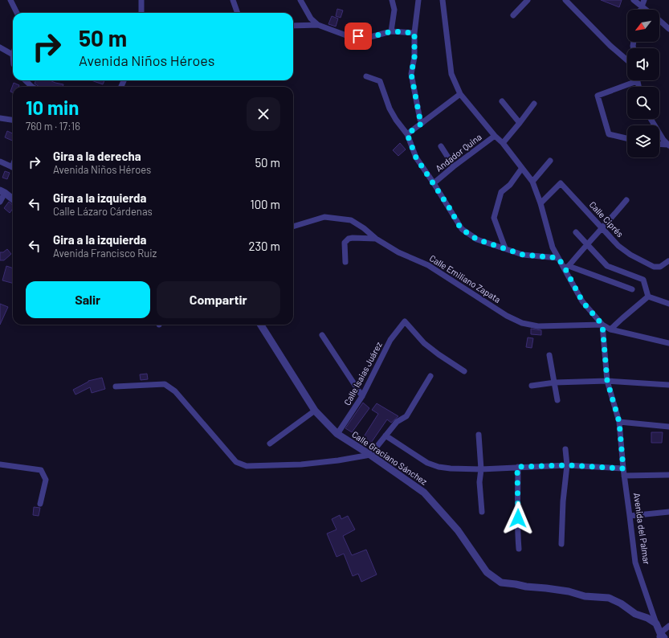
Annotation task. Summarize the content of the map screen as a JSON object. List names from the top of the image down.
{
  "streets": {
    "street": [
      "Andador Quina",
      "Calle Ciprés",
      "Calle Emiliano Zapata",
      "Calle Isaias Juárez",
      "Calle Graciano Sánchez",
      "Avenida del Palmar"
    ]
  },
  "crossings": [
    ["Calle Emiliano Zapata", "Avenida del Palmar"],
    ["Calle Isaias Juárez", "Calle Graciano Sánchez"],
    ["Calle Graciano Sánchez", "Avenida del Palmar"]
  ],
  "north": "bottom left",
  "page": {
    "turn": ["50 m", "Avenida Niños Héroes"],
    "heading": ["10 min", "760 m · 17:16"],
    "list": [
      {
        "name": "Gira a la derecha",
        "note": "Avenida Niños Héroes",
        "value": "50 m"
      },
      {
        "name": "Gira a la izquierda",
        "note": "Calle Lázaro Cárdenas",
        "value": "100 m"
      },
      {
        "name": "Gira a la izquierda",
        "note": "Avenida Francisco Ruiz",
        "value": "230 m"
      }
    ],
    "buttons": ["Salir", "Compartir"]
  }
}
